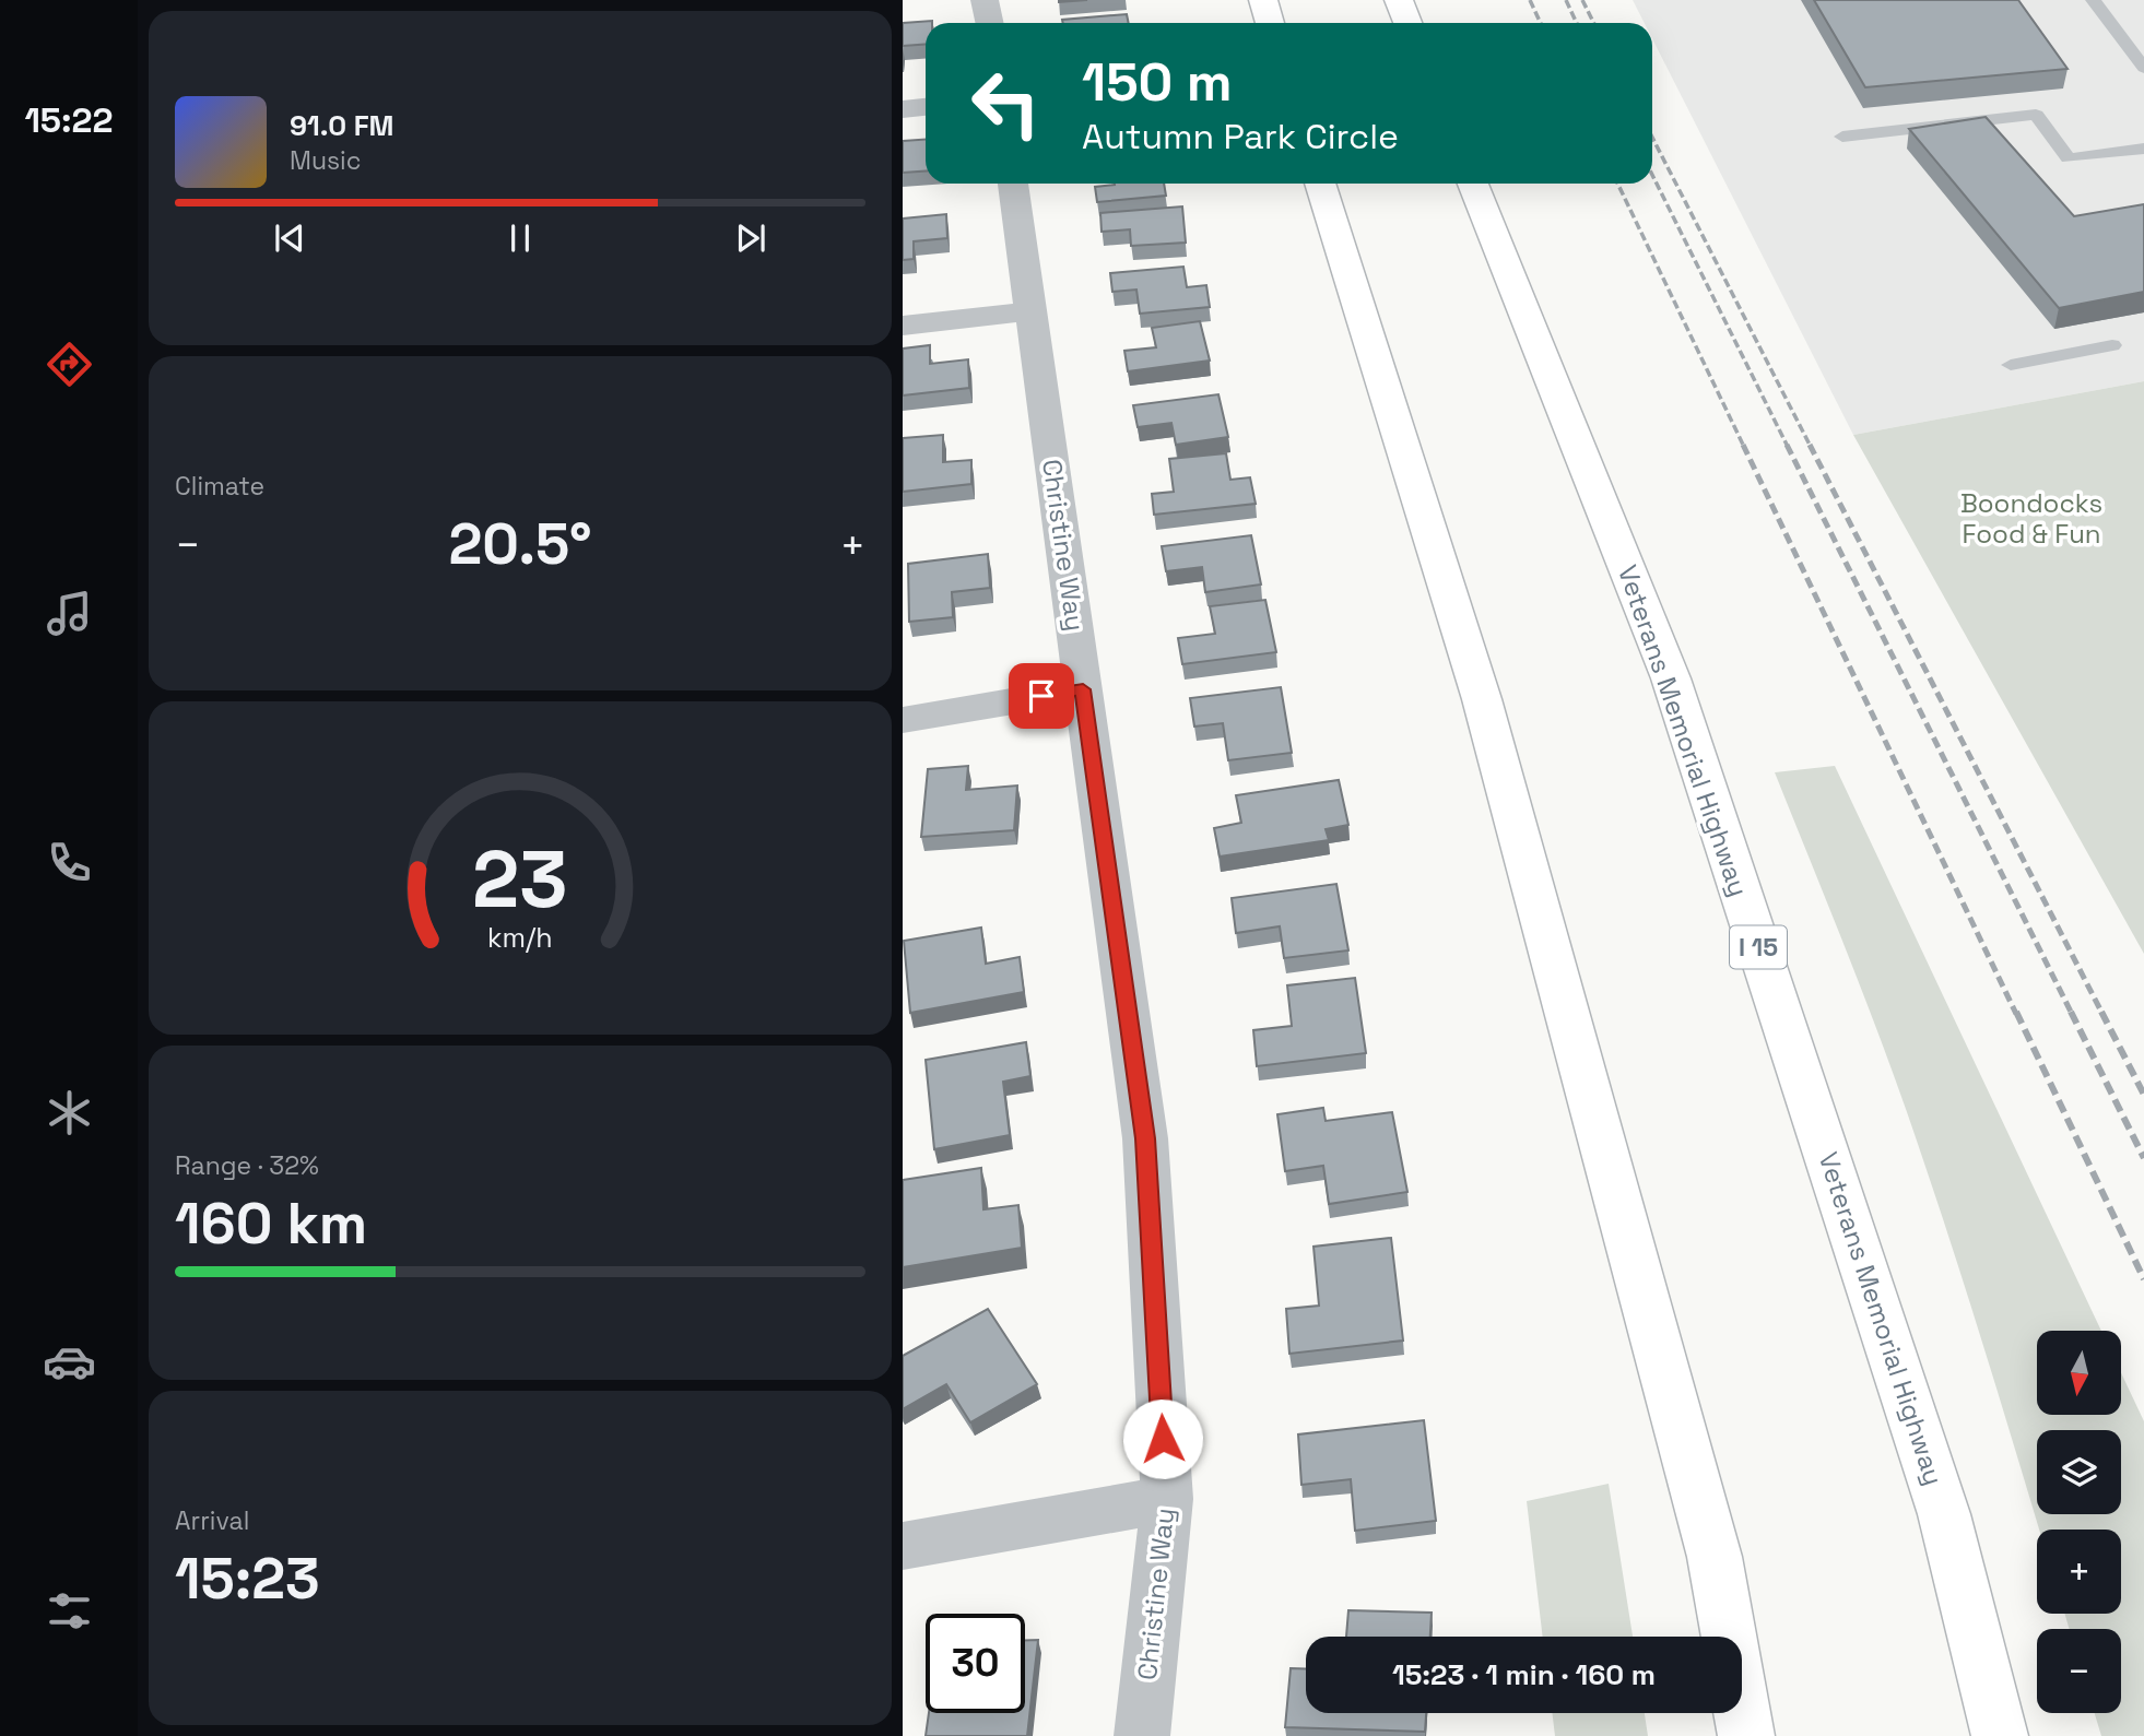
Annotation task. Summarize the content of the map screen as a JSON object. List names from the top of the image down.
{
  "streets": {
    "highway": ["Veterans Memorial Highway", "I 15"],
    "street": ["Christine Way"]
  },
  "parks": ["Boondocks Food & Fun"],
  "north": "bottom",
  "page": {
    "tabs": "15:22",
    "turn": ["150 m", "Autumn Park Circle"],
    "song": ["91.0 FM", "Music"],
    "tile": [
      "Climate",
      ["Range · 32%", "160 km"],
      ["Arrival", "15:23"]
    ],
    "heat": ["−", "20.5°", "+"],
    "map_buttons": ["+", "−"],
    "limit": "30",
    "trip": "15:23 · 1 min · 160 m",
    "gauge": ["23", "km/h"]
  }
}
